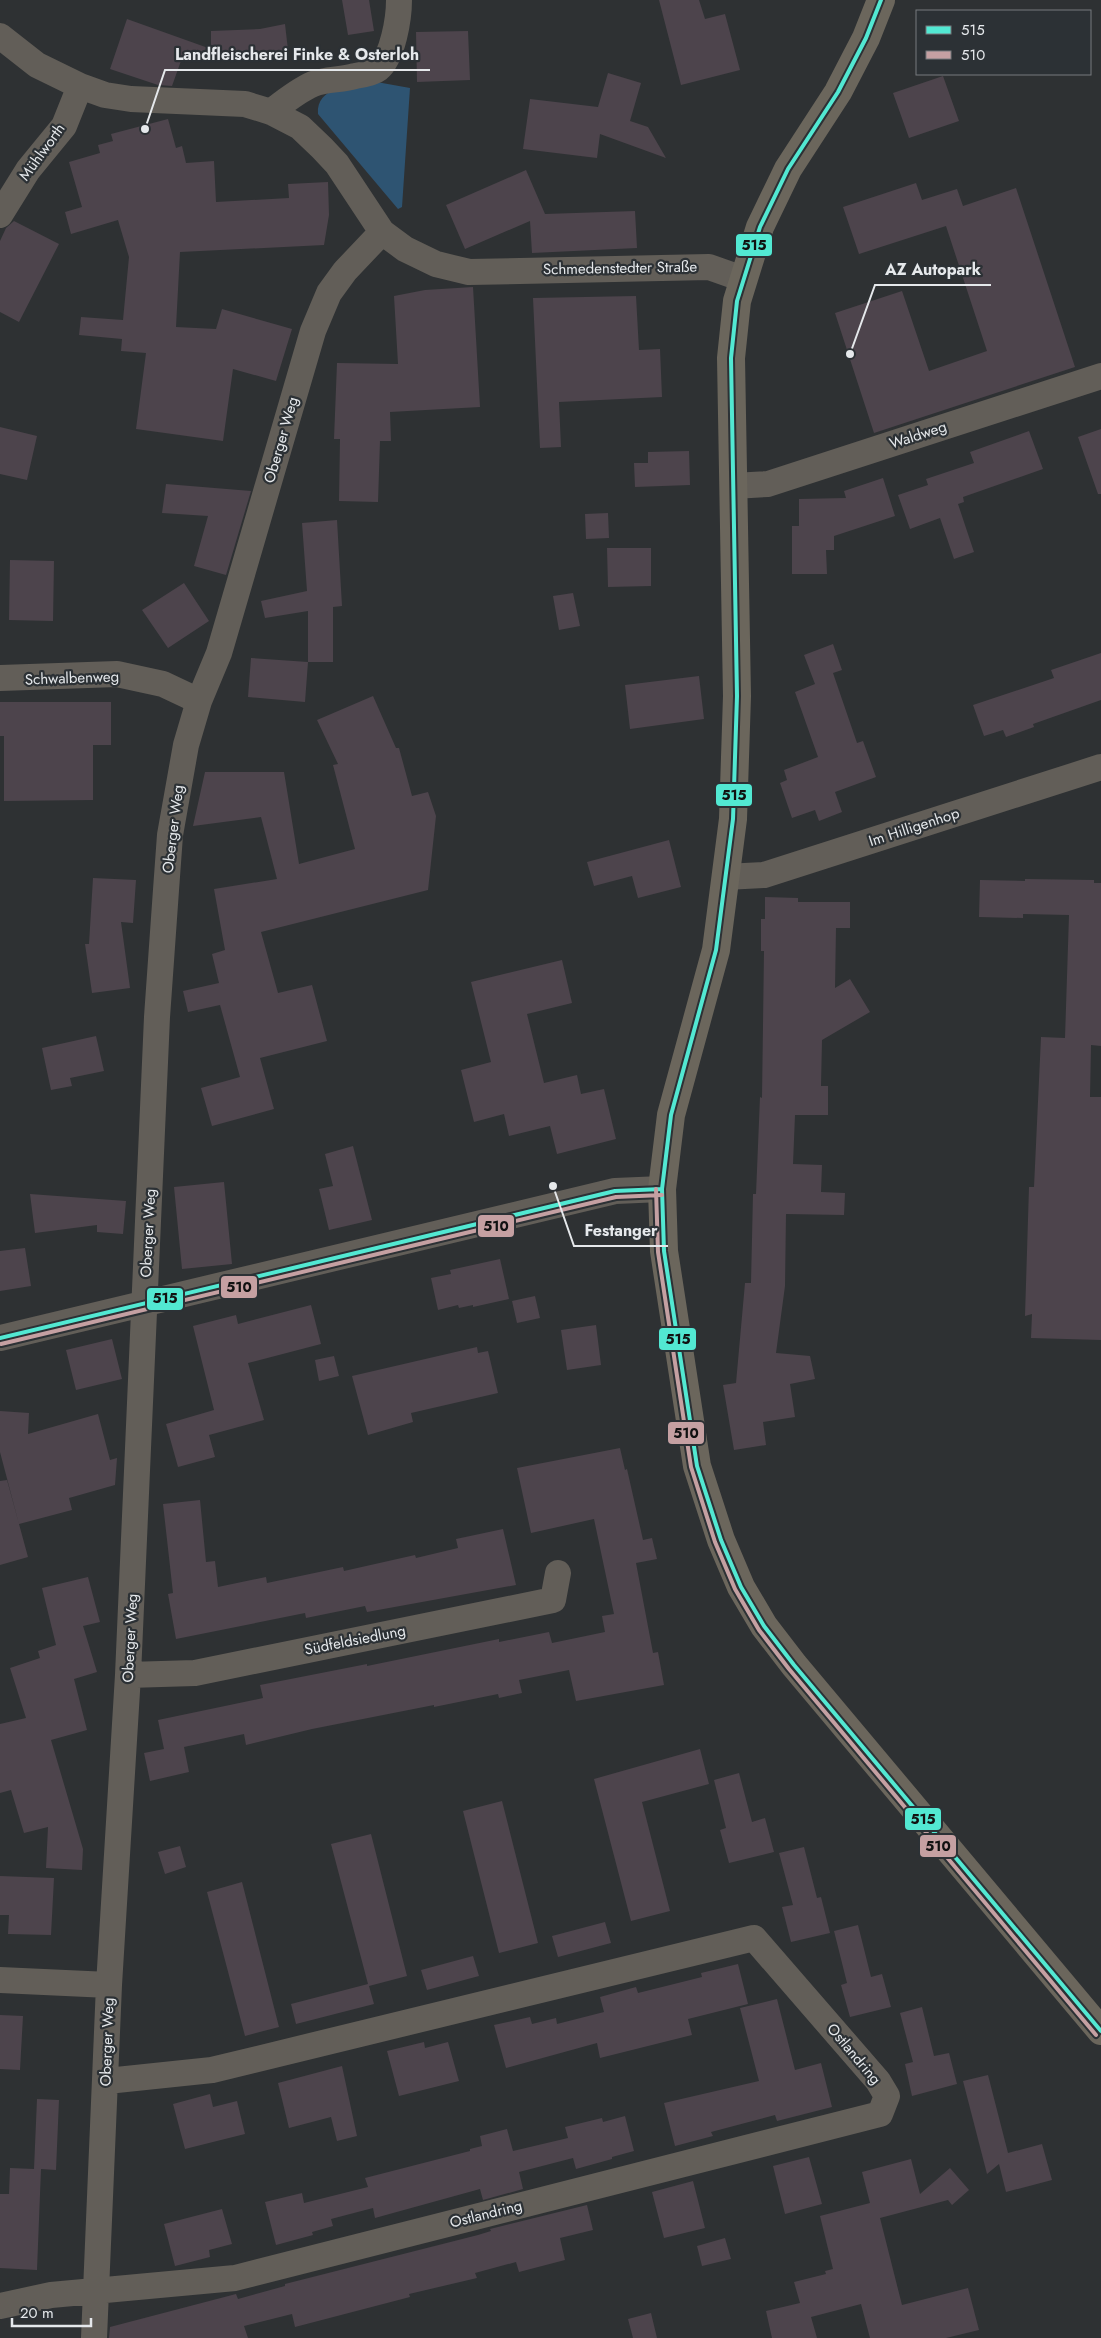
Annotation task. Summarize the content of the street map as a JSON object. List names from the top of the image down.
{
  "streets": {
    "street": [
      "Mühlworth",
      "Schmedenstedter Straße",
      "Waldweg",
      "Oberger Weg",
      "Schwalbenweg",
      "Im Hilligenhop",
      "Südfeldsiedlung",
      "Ostlandring"
    ]
  },
  "crossings": [
    ["Mühlworth", "Schmedenstedter Straße"],
    ["Schmedenstedter Straße", "Oberger Weg"],
    ["Oberger Weg", "Schwalbenweg"],
    ["Oberger Weg", "Südfeldsiedlung"],
    ["Oberger Weg", "Ostlandring"]
  ],
  "places": ["Landfleischerei Finke & Osterloh", "AZ Autopark", "Festanger"],
  "lines": ["transit line 515", "transit line 510"],
  "legend": ["515", "510"],
  "scale_bar": "20 m"
}
